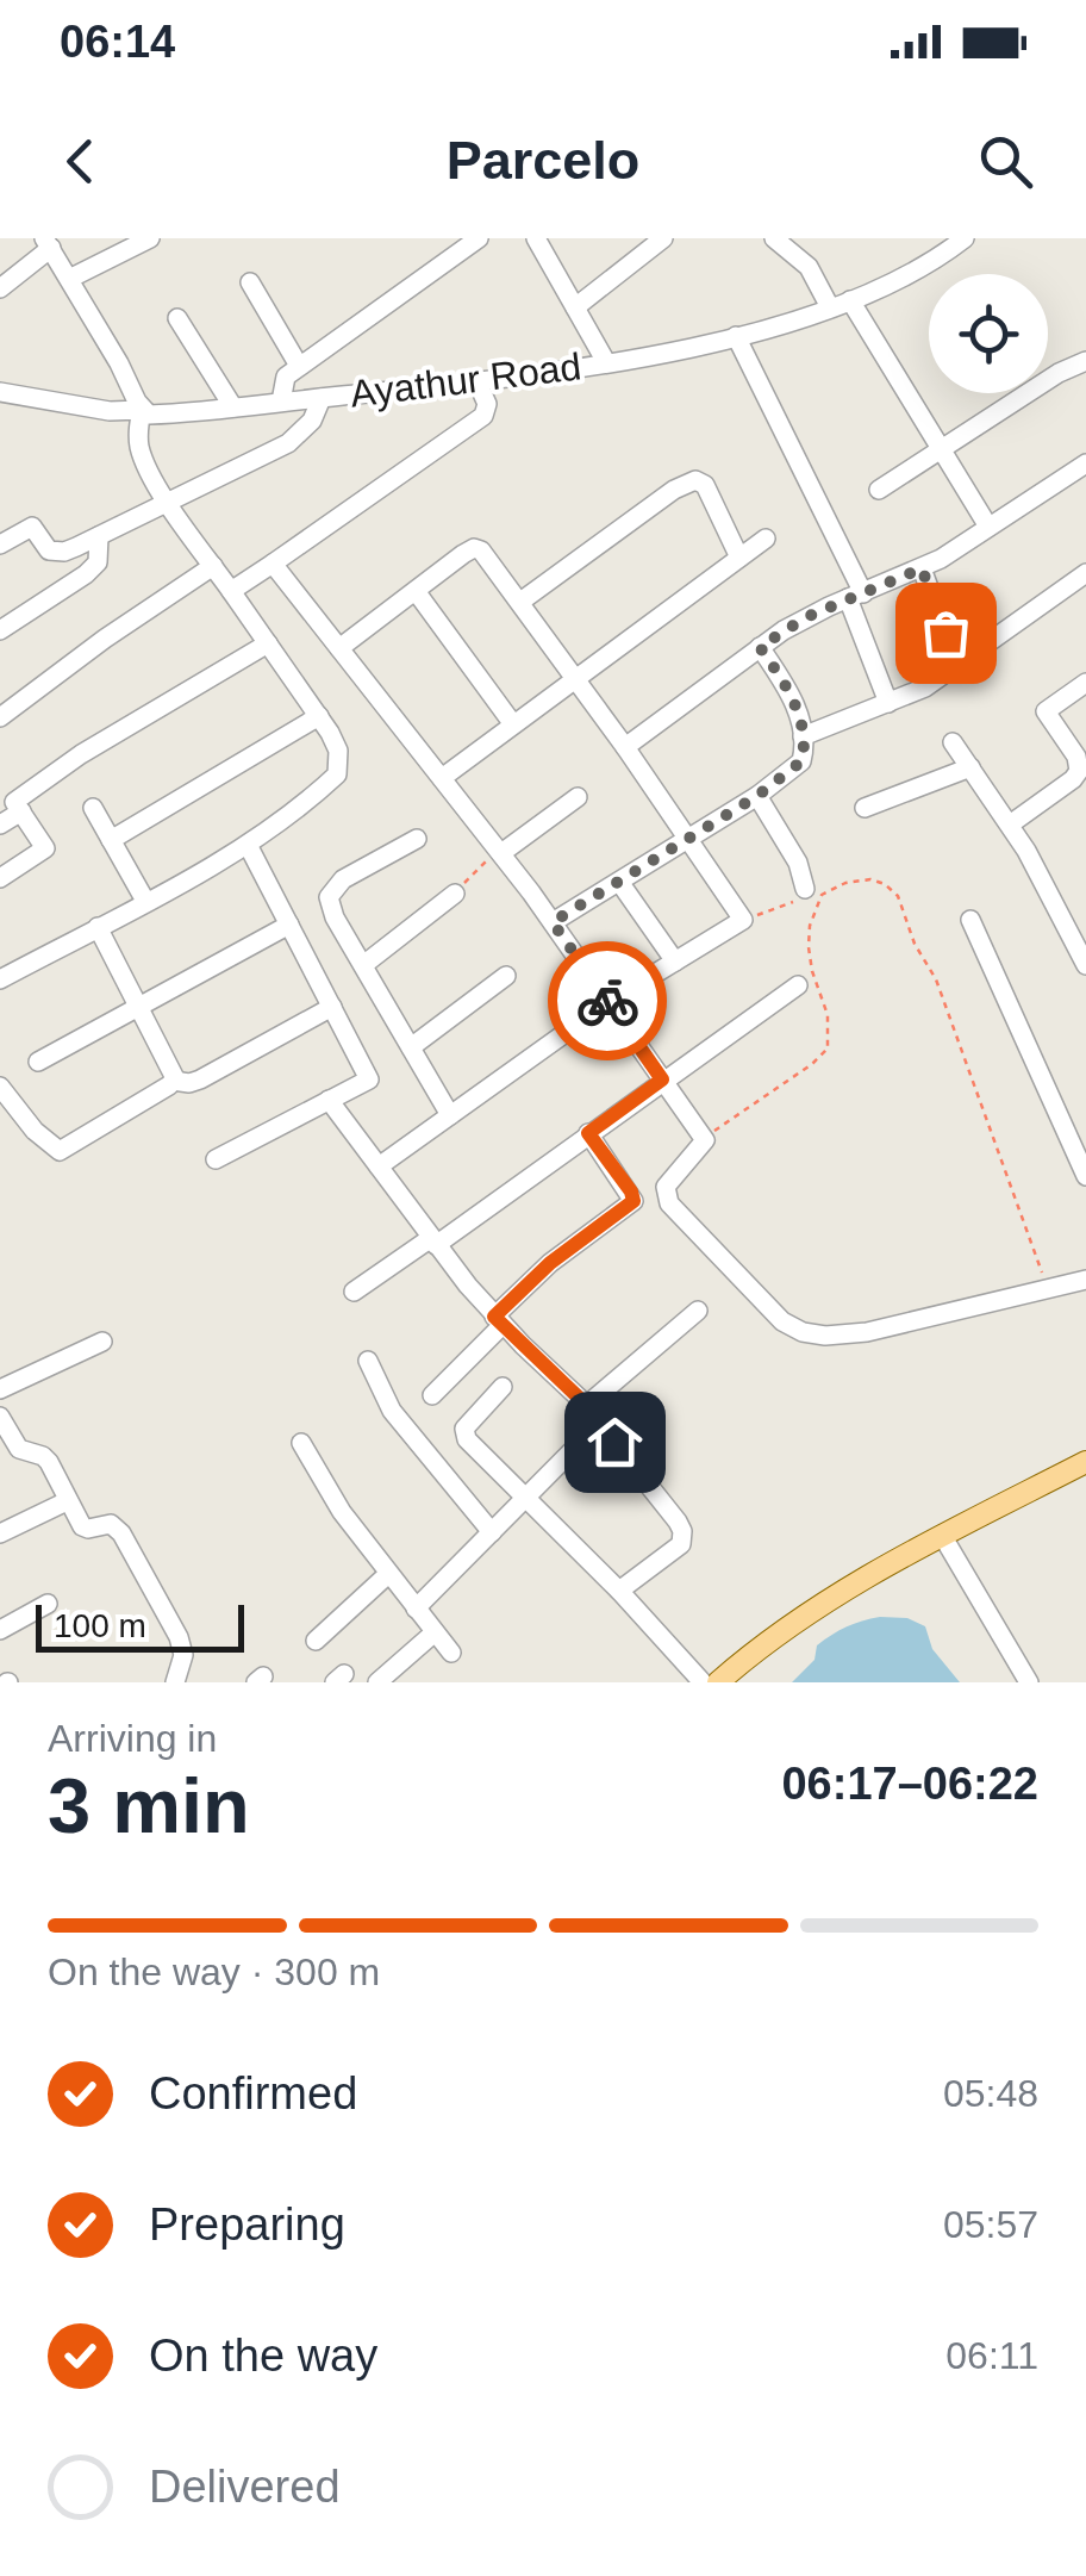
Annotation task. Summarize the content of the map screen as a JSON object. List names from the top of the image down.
{
  "streets": {
    "street": ["Ayathur Road"]
  },
  "scale_bar": "100 m",
  "page": {
    "status": "06:14",
    "header": "Parcelo",
    "scale": "100 m",
    "heading": ["3 min", "Arriving in", "06:17–06:22"],
    "bar": "On the way · 300 m",
    "list": [
      ["Confirmed", "05:48"],
      ["Preparing", "05:57"],
      ["On the way", "06:11"],
      "Delivered"
    ]
  }
}
